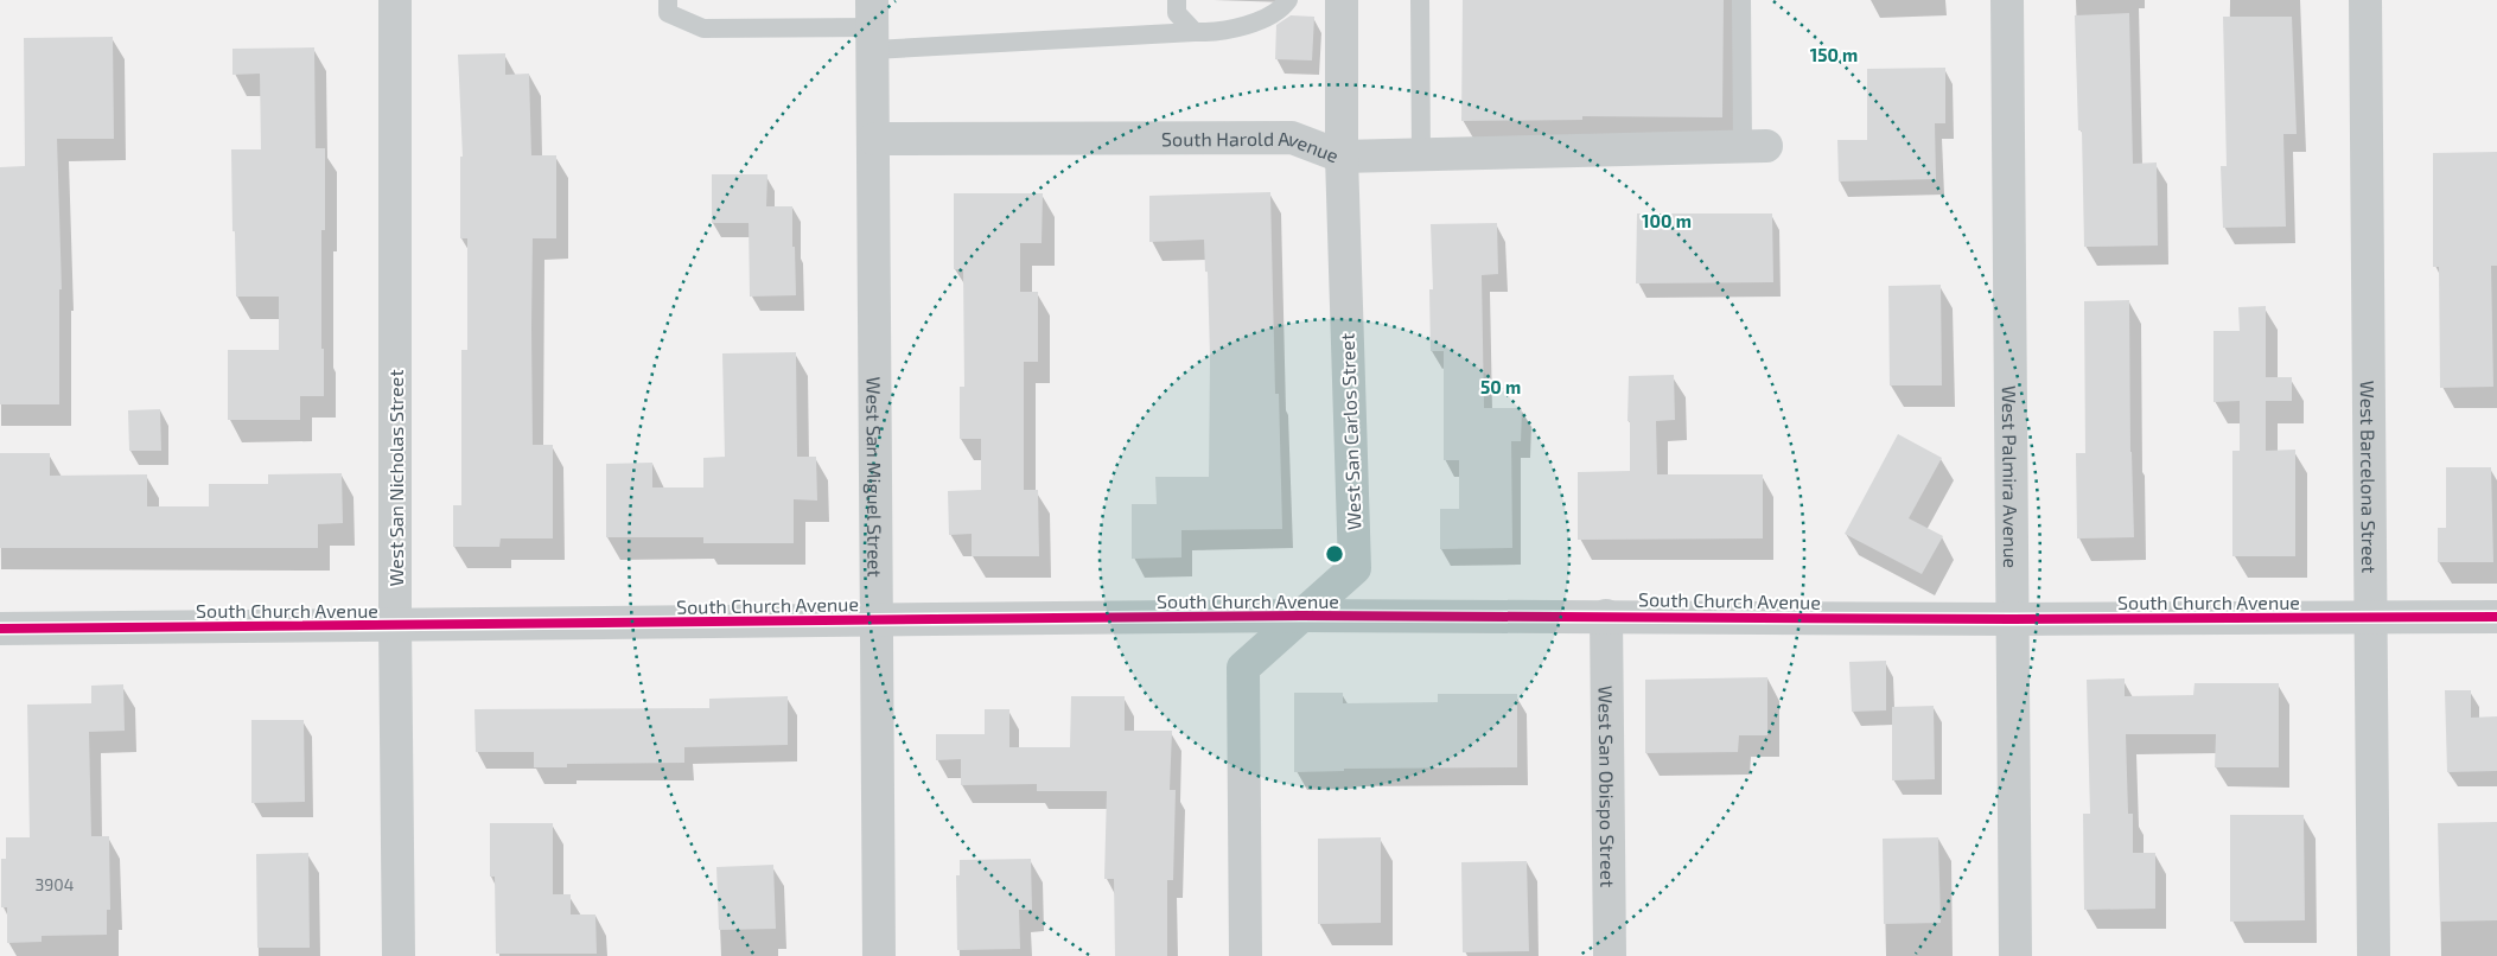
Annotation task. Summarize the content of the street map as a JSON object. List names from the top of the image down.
{
  "streets": {
    "street": [
      "South Harold Avenue",
      "West San Carlos Street",
      "West San Nicholas Street",
      "West San Miguel Street",
      "West Palmira Avenue",
      "West Barcelona Street",
      "South Church Avenue",
      "West San Obispo Street"
    ]
  },
  "crossings": [
    ["South Harold Avenue", "West San Carlos Street"],
    ["South Harold Avenue", "West San Miguel Street"],
    ["West San Carlos Street", "South Church Avenue"],
    ["West San Nicholas Street", "South Church Avenue"],
    ["West San Miguel Street", "South Church Avenue"],
    ["West Palmira Avenue", "South Church Avenue"],
    ["West Barcelona Street", "South Church Avenue"],
    ["South Church Avenue", "West San Obispo Street"]
  ],
  "house_numbers": ["3904"],
  "rings": ["150 m", "100 m", "50 m"]
}
